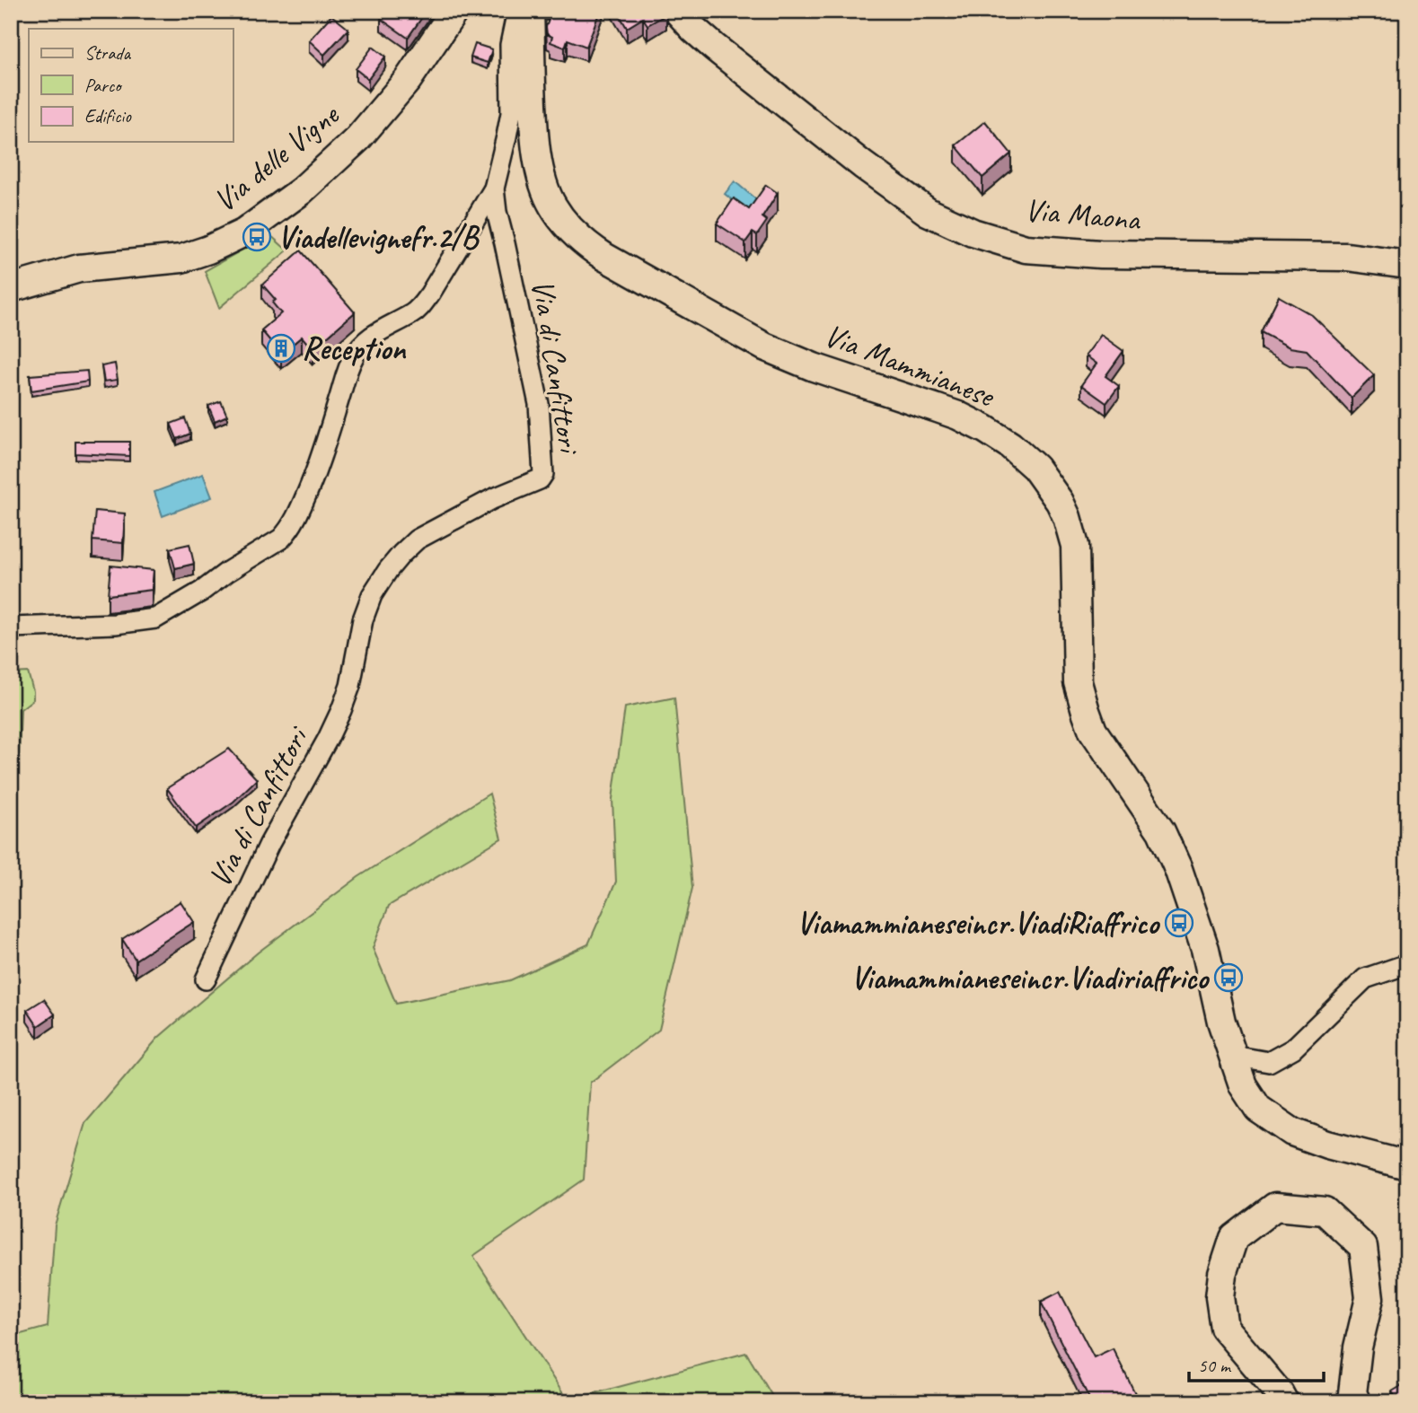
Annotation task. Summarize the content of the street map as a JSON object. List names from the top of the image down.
{
  "streets": {
    "main road": ["Via delle Vigne", "Via Maona", "Via Mammianese"],
    "street": ["Via di Canfittori"]
  },
  "places": {
    "bus stop": ["Viadellevignefr.2/B", "Viamammianeseincr.ViadiRiaffrico", "Viamammianeseincr.Viadiriaffrico"],
    "building": ["Reception"]
  },
  "legend": ["Strada", "Parco", "Edificio"],
  "scale_bar": "50 m"
}
